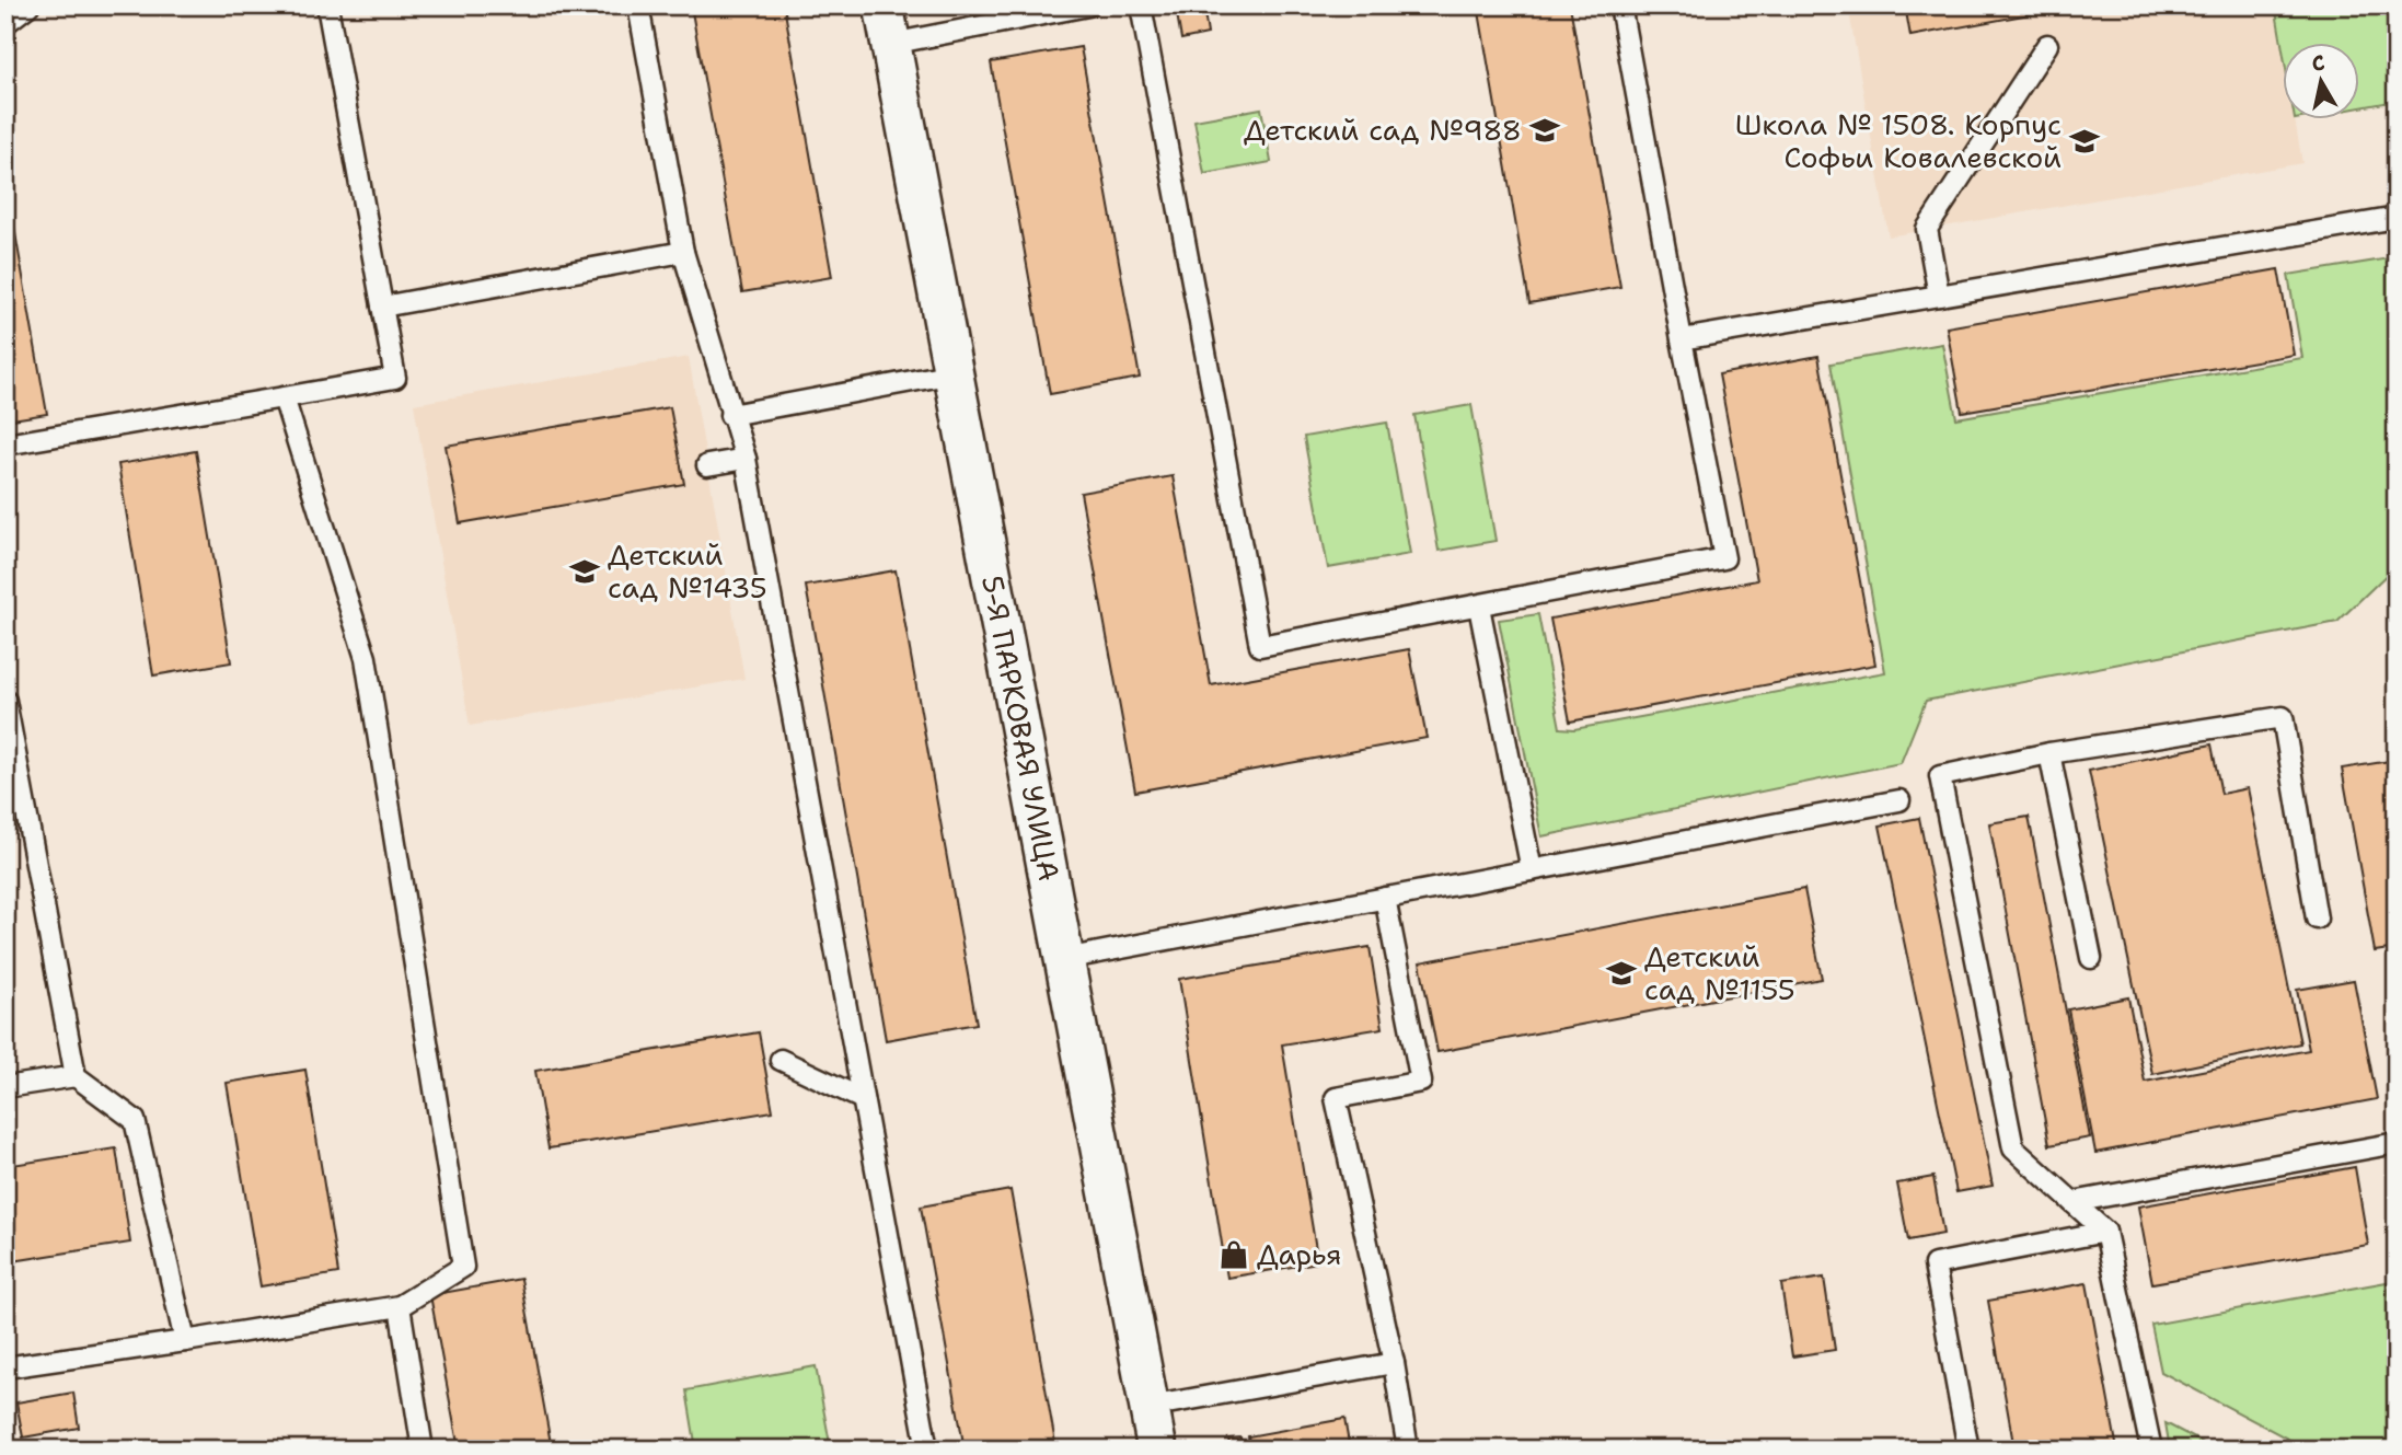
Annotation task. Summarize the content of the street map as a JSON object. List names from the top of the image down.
{
  "streets": {
    "street": ["5-Я ПАРКОВАЯ УЛИЦА"]
  },
  "places": {
    "school or university": [
      "Детский сад №988",
      "Школа № 1508. Корпус Софьи Ковалевской",
      "Детский сад №1435",
      "Детский сад №1155"
    ],
    "shop": ["Дарья"]
  },
  "north": "top"
}
